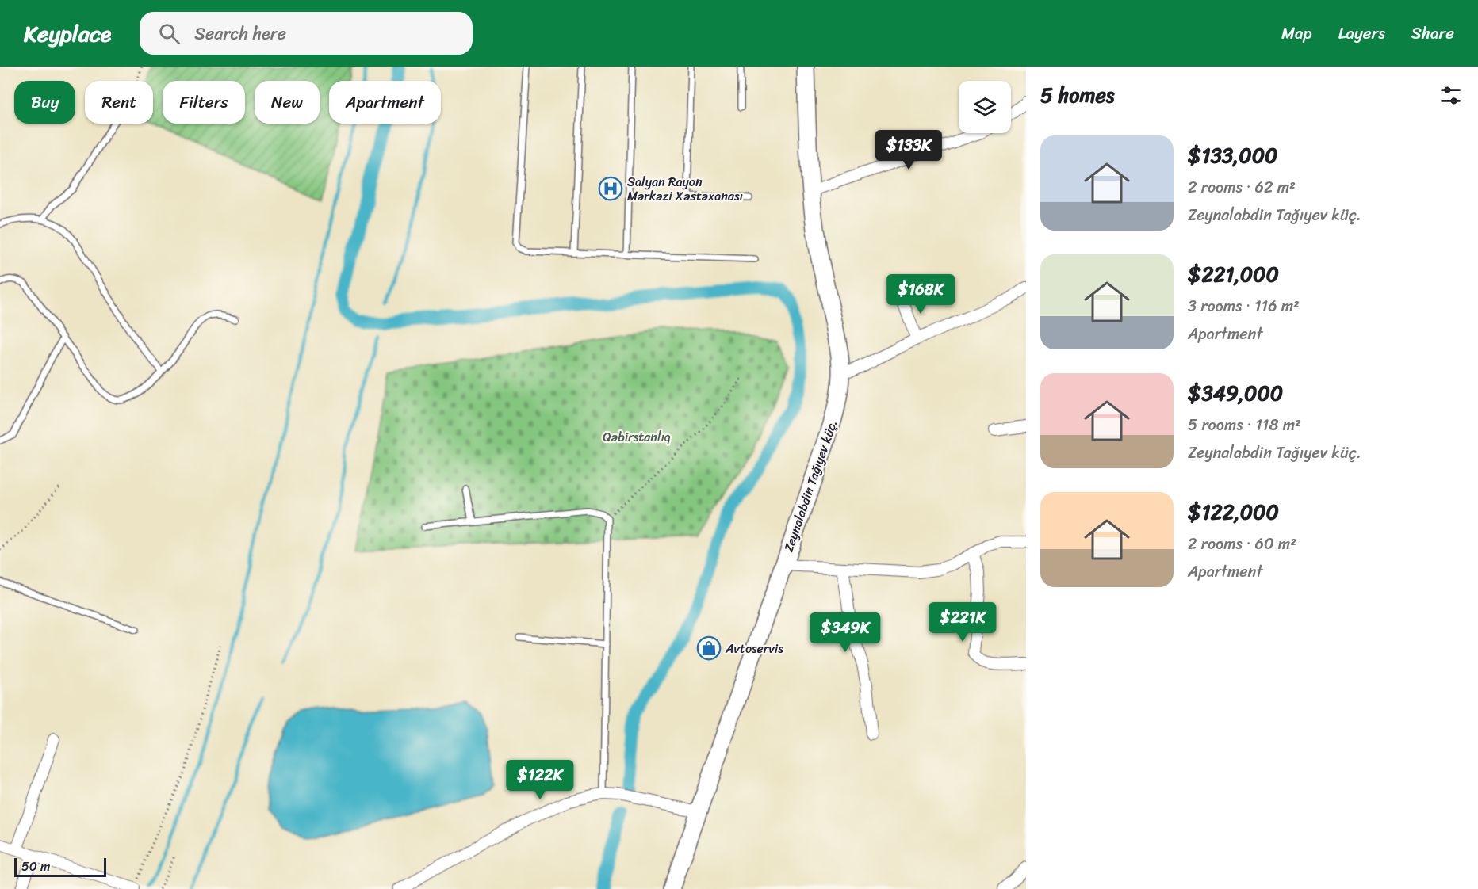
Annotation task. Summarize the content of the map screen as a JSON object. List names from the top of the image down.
{
  "streets": {
    "main road": ["Zeynalabdin Tağıyev küç."]
  },
  "parks": ["Qəbirstanlıq"],
  "places": {
    "hospital": ["Salyan Rayon Mərkəzi Xəstəxanası"],
    "shop": ["Avtoservis"]
  },
  "scale_bar": "50 m",
  "page": {
    "header": "Keyplace",
    "search": "Search here",
    "nav": ["Map", "Layers", "Share"],
    "heading": "5 homes",
    "chip": [
      "Buy",
      "Rent",
      "Filters",
      "New",
      "Apartment"
    ],
    "list": [
      {
        "name": "$133,000",
        "note": "2 rooms · 62 m² · Zeynalabdin Tağıyev küç."
      },
      {
        "name": "$221,000",
        "note": "3 rooms · 116 m² · Apartment"
      },
      {
        "name": "$349,000",
        "note": "5 rooms · 118 m² · Zeynalabdin Tağıyev küç."
      },
      {
        "name": "$122,000",
        "note": "2 rooms · 60 m² · Apartment"
      }
    ],
    "price": [
      "$133K",
      "$168K",
      "$221K",
      "$349K",
      "$122K"
    ],
    "scale": "50 m"
  }
}
